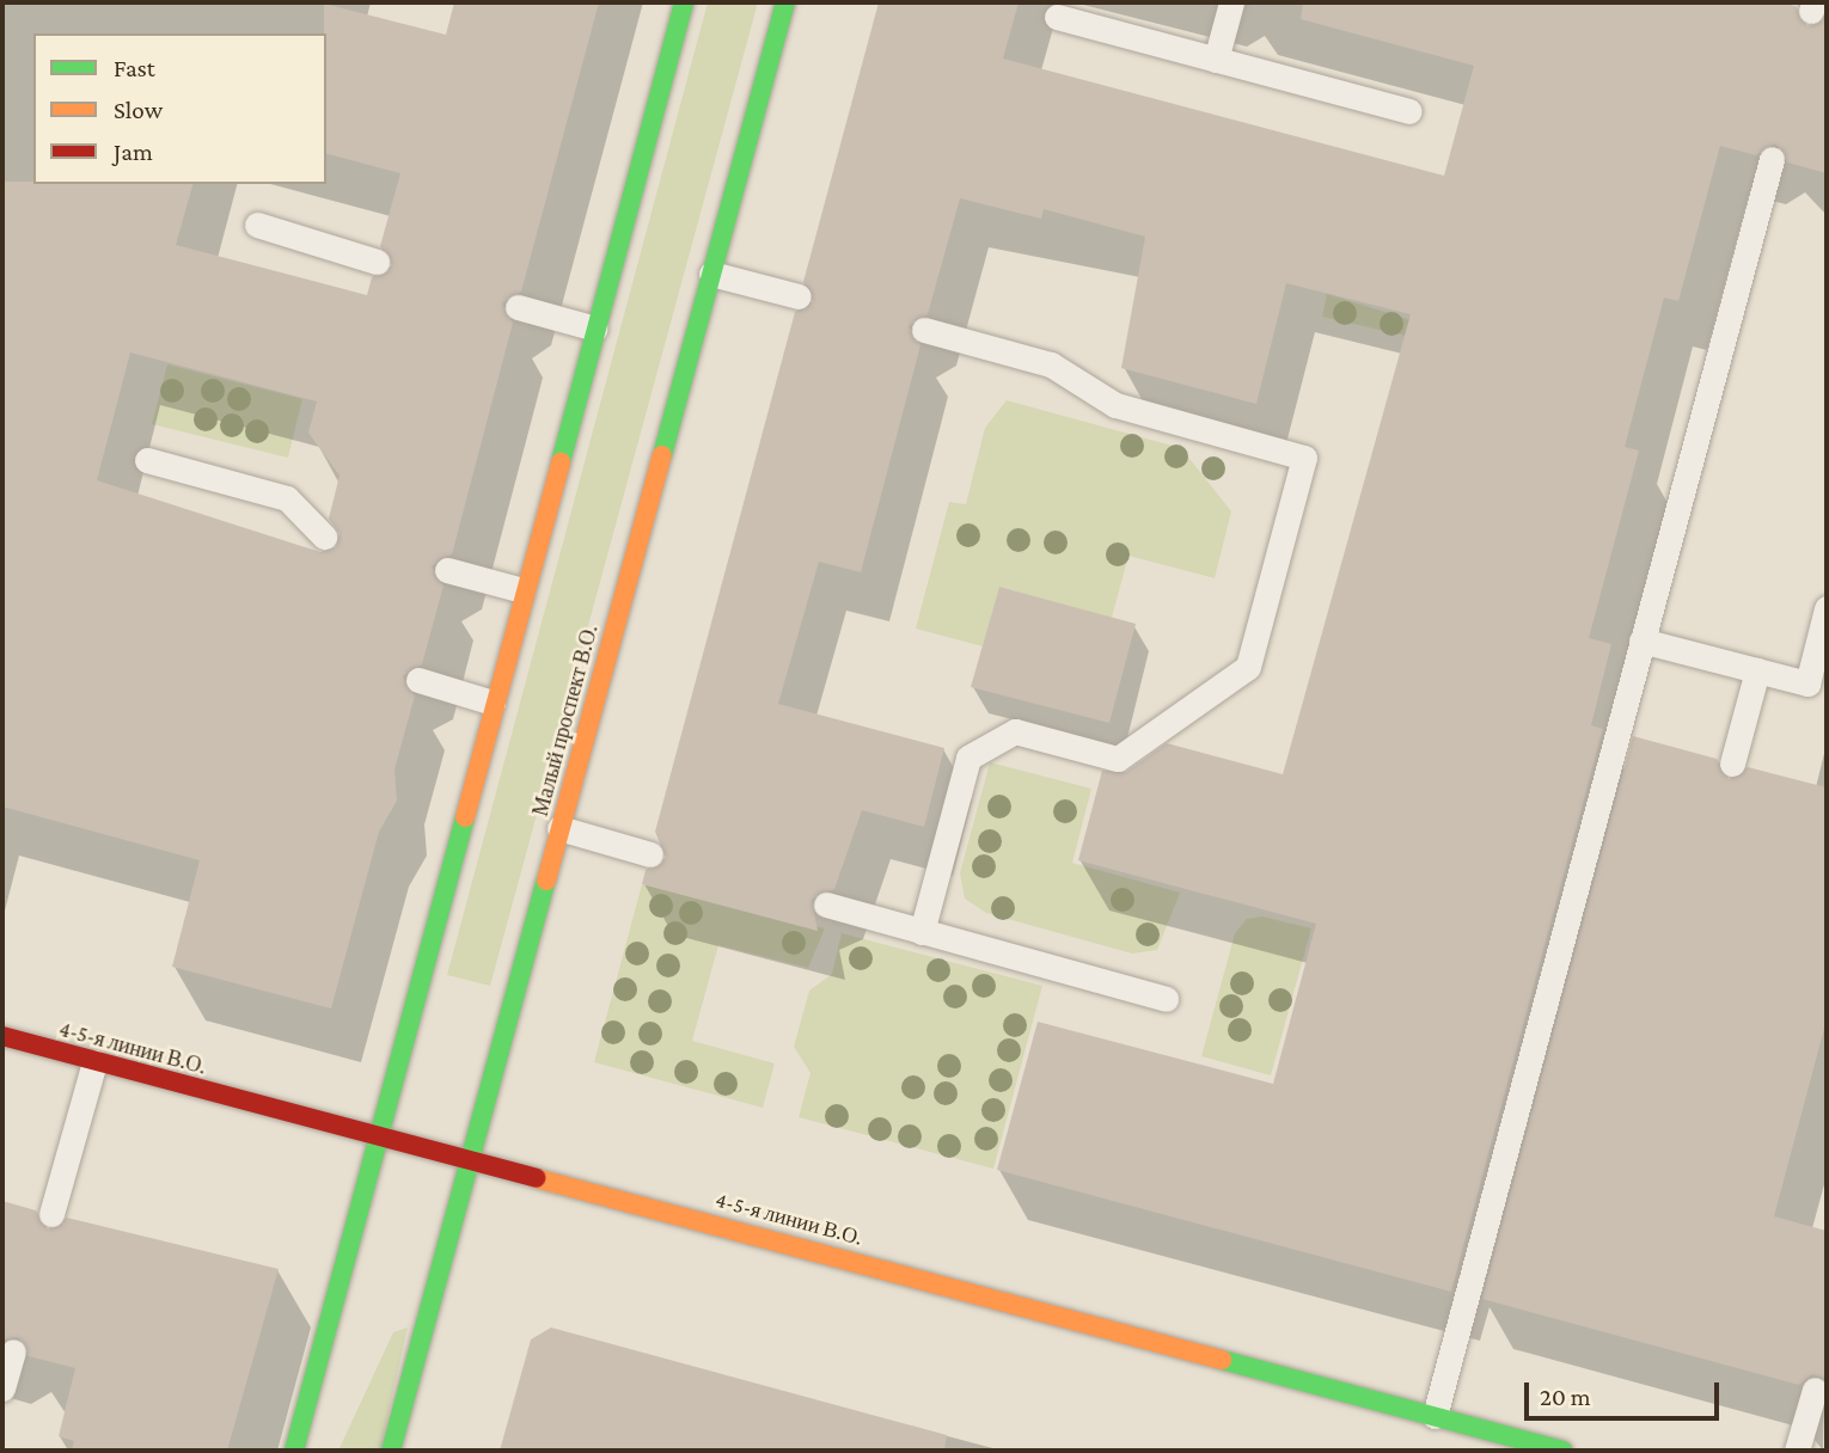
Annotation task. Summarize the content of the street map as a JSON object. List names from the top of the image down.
{
  "streets": {
    "main road": ["Малый проспект В.О.", "4-5-я линии В.О."]
  },
  "crossings": [
    ["Малый проспект В.О.", "4-5-я линии В.О."]
  ],
  "legend": ["Fast", "Slow", "Jam"],
  "scale_bar": "20 m"
}
